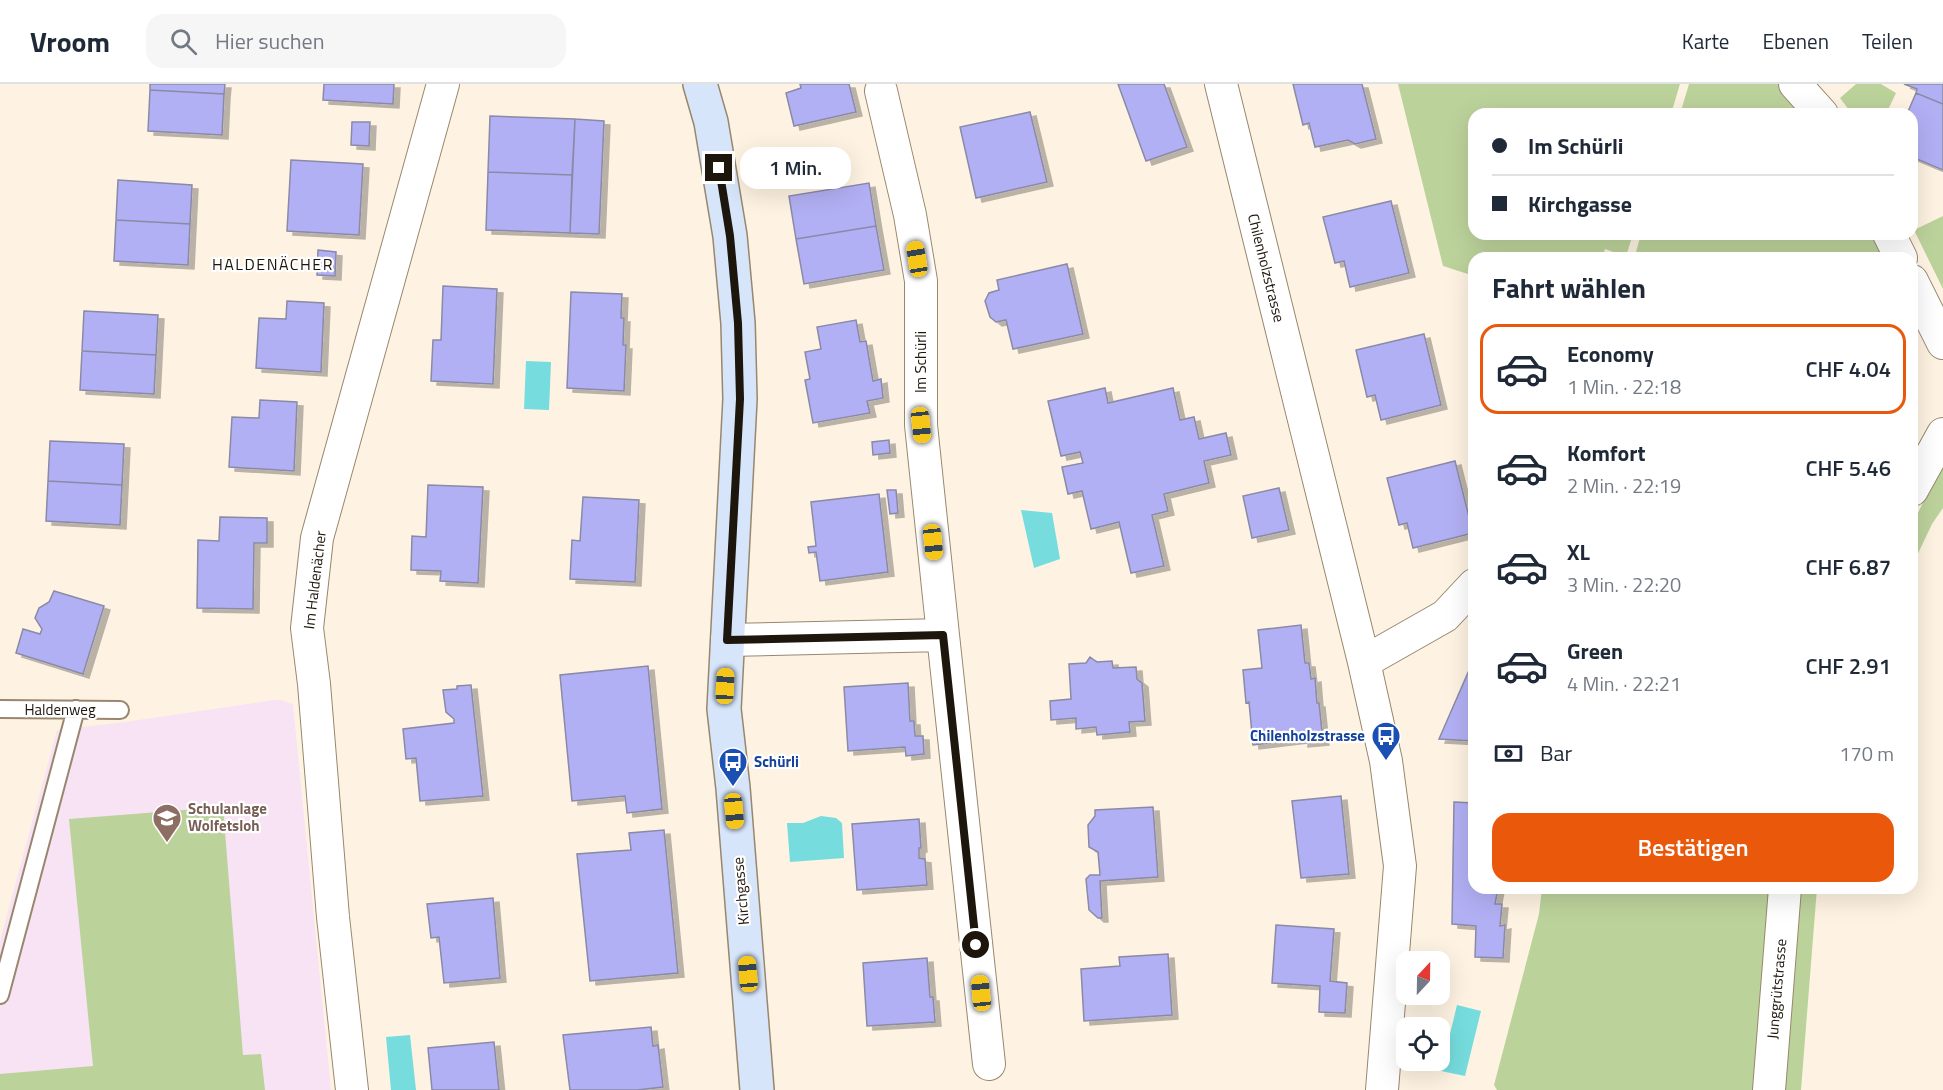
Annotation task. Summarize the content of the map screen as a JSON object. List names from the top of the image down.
{
  "streets": {
    "street": [
      "Chilenholzstrasse",
      "Im Schürli",
      "Im Haldenächer",
      "Kirchgasse",
      "Junggrütstrasse"
    ],
    "lane": ["Haldenweg"]
  },
  "districts": ["HALDENÄCHER"],
  "places": {
    "bus stop": ["Chilenholzstrasse", "Schürli"],
    "school or university": ["Schulanlage Wolfetsloh"]
  },
  "north": "top",
  "page": {
    "header": "Vroom",
    "search": "Hier suchen",
    "nav": ["Karte", "Ebenen", "Teilen"],
    "banner": ["Im Schürli", "Kirchgasse"],
    "bubble": "1 Min.",
    "heading": "Fahrt wählen",
    "list": [
      {
        "name": "Economy",
        "note": "1 Min. · 22:18",
        "value": "CHF 4.04"
      },
      {
        "name": "Komfort",
        "note": "2 Min. · 22:19",
        "value": "CHF 5.46"
      },
      {
        "name": "XL",
        "note": "3 Min. · 22:20",
        "value": "CHF 6.87"
      },
      {
        "name": "Green",
        "note": "4 Min. · 22:21",
        "value": "CHF 2.91"
      }
    ],
    "pay": ["Bar", "170 m"],
    "buttons": "Bestätigen"
  }
}
